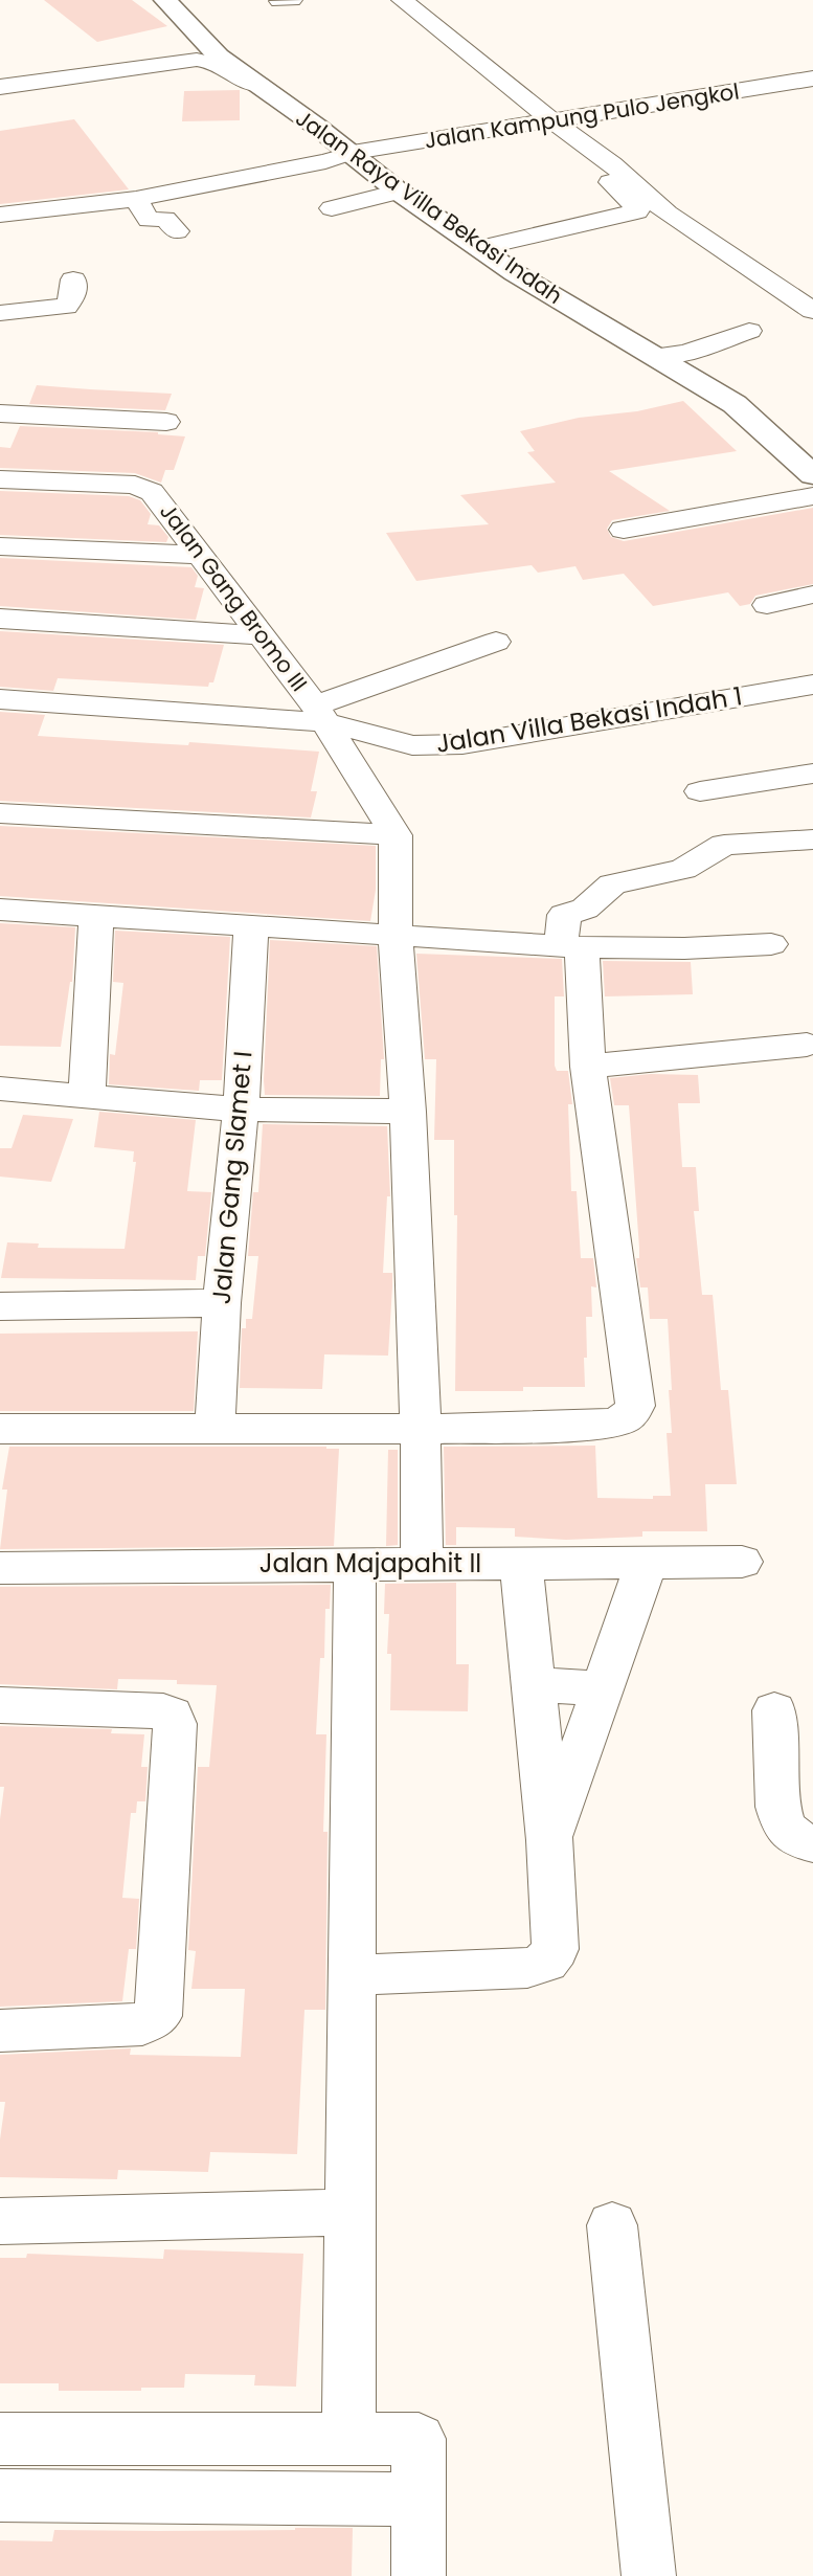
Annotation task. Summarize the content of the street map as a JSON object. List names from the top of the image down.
{
  "streets": {
    "main road": ["Jalan Raya Villa Bekasi Indah"],
    "street": [
      "Jalan Kampung Pulo Jengkol",
      "Jalan Gang Bromo III",
      "Jalan Villa Bekasi Indah 1",
      "Jalan Gang Slamet I",
      "Jalan Majapahit II"
    ]
  },
  "crossings": [
    ["Jalan Kampung Pulo Jengkol", "Jalan Raya Villa Bekasi Indah"],
    ["Jalan Gang Bromo III", "Jalan Villa Bekasi Indah 1"]
  ]
}
